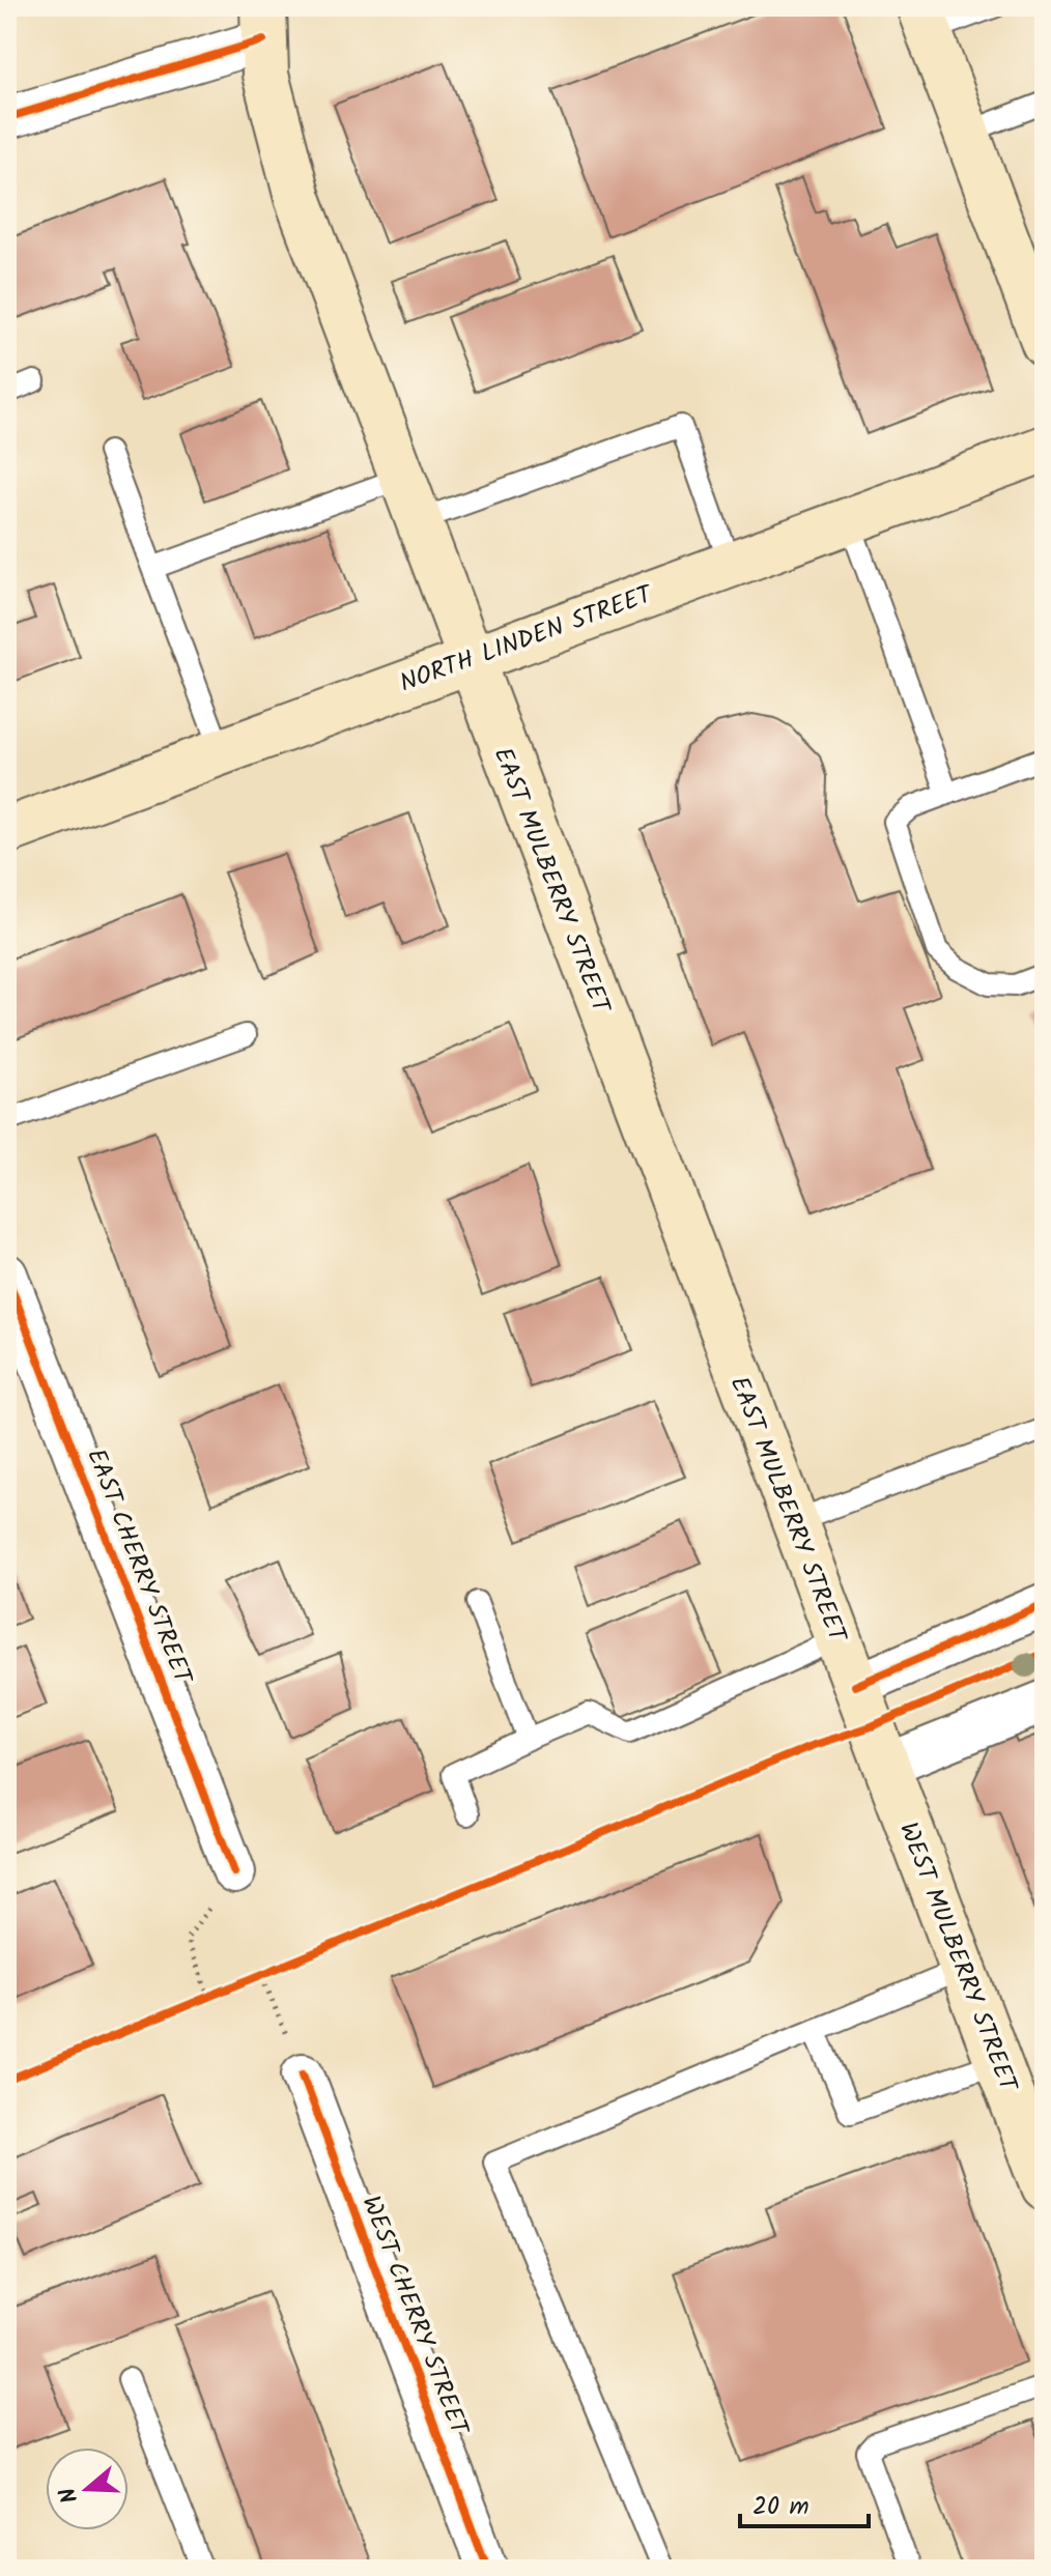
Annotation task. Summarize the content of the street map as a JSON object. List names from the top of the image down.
{
  "streets": {
    "main road": ["NORTH LINDEN STREET", "EAST MULBERRY STREET", "WEST MULBERRY STREET"],
    "street": ["EAST CHERRY STREET", "WEST CHERRY STREET"]
  },
  "crossings": [
    ["NORTH LINDEN STREET", "EAST MULBERRY STREET"],
    ["EAST MULBERRY STREET", "WEST MULBERRY STREET"]
  ],
  "scale_bar": "20 m",
  "north": "left"
}
